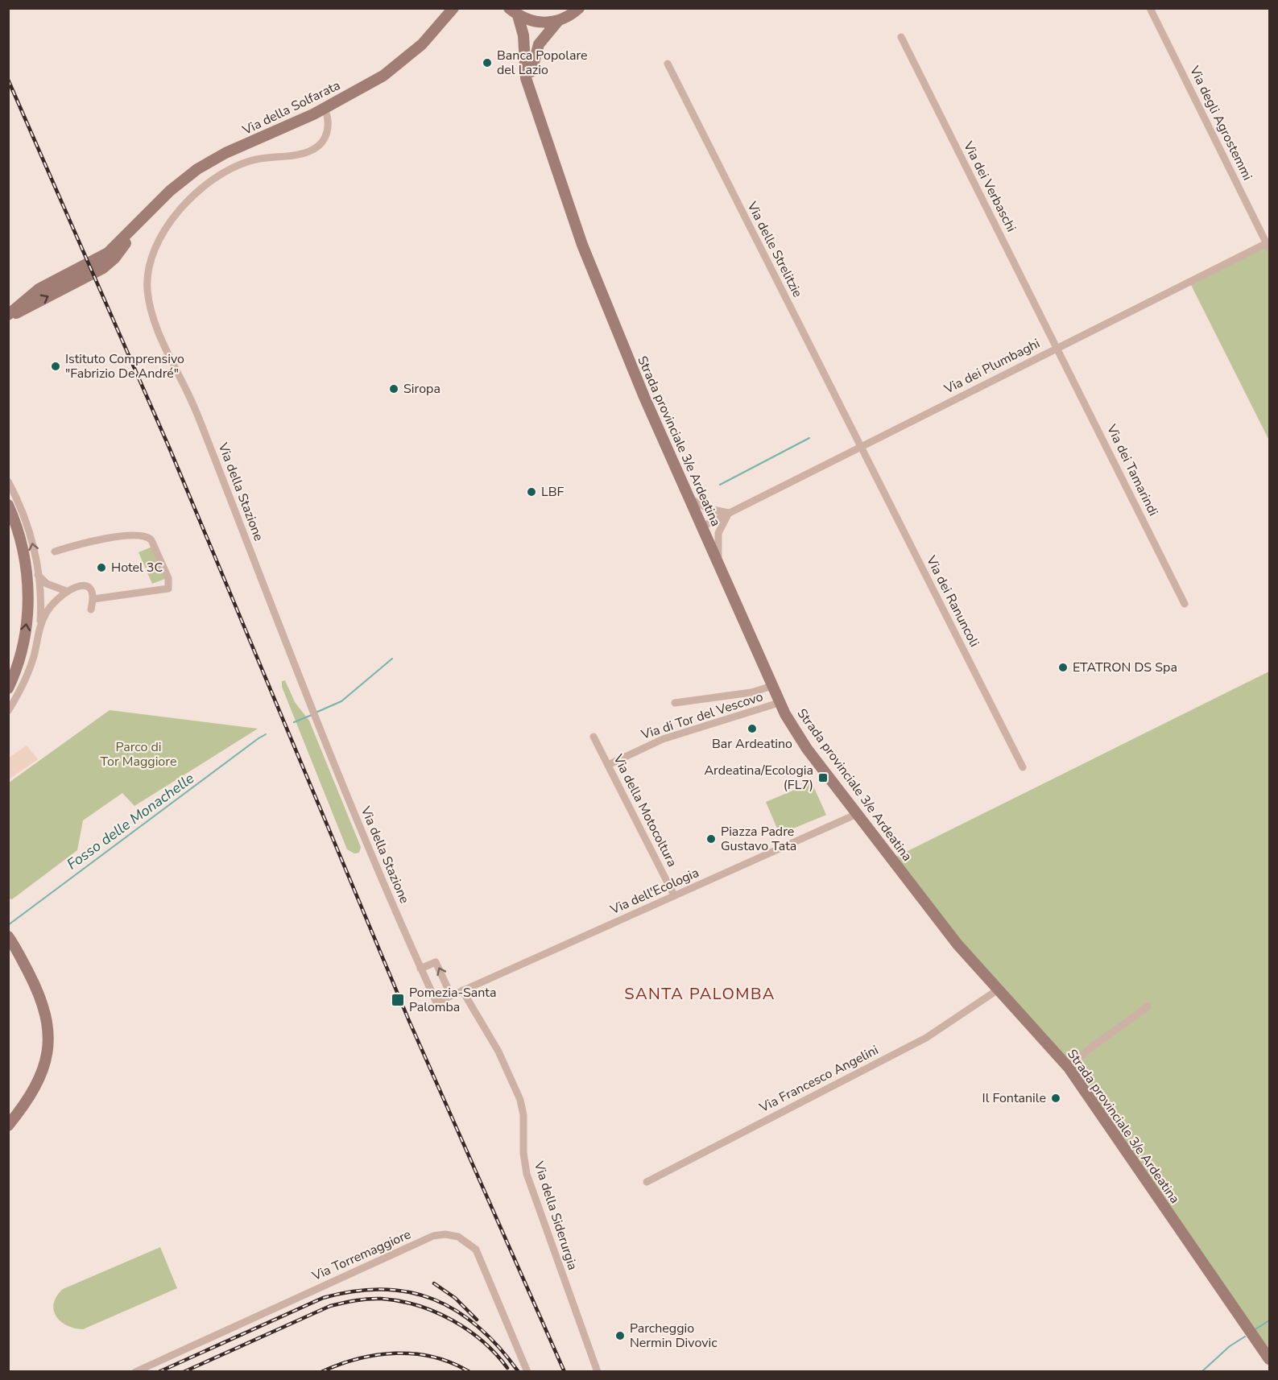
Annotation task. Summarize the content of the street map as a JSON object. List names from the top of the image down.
{
  "streets": {
    "main road": ["Via della Solfarata", "Strada provinciale 3/e Ardeatina"],
    "street": [
      "Via degli Agrostemmi",
      "Via dei Verbaschi",
      "Via delle Strelitzie",
      "Via dei Plumbaghi",
      "Via dei Tamarindi",
      "Via della Stazione",
      "Via dei Ranuncoli",
      "Via di Tor del Vescovo",
      "Via della Motocoltura",
      "Via dell'Ecologia",
      "Via Francesco Angelini",
      "Via della Siderurgia",
      "Via Torremaggiore"
    ]
  },
  "crossings": [
    ["Via della Solfarata", "Via della Stazione"],
    ["Via degli Agrostemmi", "Via dei Plumbaghi"],
    ["Via dei Verbaschi", "Via dei Plumbaghi"],
    ["Via dei Verbaschi", "Via dei Tamarindi"],
    ["Via delle Strelitzie", "Via dei Plumbaghi"],
    ["Via delle Strelitzie", "Via dei Ranuncoli"],
    ["Via dei Plumbaghi", "Strada provinciale 3/e Ardeatina"],
    ["Via dei Plumbaghi", "Via dei Tamarindi"],
    ["Via dei Plumbaghi", "Via dei Ranuncoli"],
    ["Strada provinciale 3/e Ardeatina", "Via di Tor del Vescovo"],
    ["Strada provinciale 3/e Ardeatina", "Via dell'Ecologia"],
    ["Strada provinciale 3/e Ardeatina", "Via Francesco Angelini"],
    ["Via di Tor del Vescovo", "Via della Motocoltura"],
    ["Via della Motocoltura", "Via dell'Ecologia"],
    ["Via dell'Ecologia", "Via della Siderurgia"]
  ],
  "districts": ["SANTA PALOMBA"],
  "water": ["Fosso delle Monachelle"],
  "parks": ["Parco di Tor Maggiore"],
  "places": {
    "other": [
      "Banca Popolare del Lazio",
      "Istituto Comprensivo \"Fabrizio De André\"",
      "Siropa",
      "LBF",
      "Hotel 3C",
      "ETATRON DS Spa",
      "Bar Ardeatino",
      "Piazza Padre Gustavo Tata",
      "Il Fontanile",
      "Parcheggio Nermin Divovic"
    ],
    "transit": ["Ardeatina/Ecologia (FL7)", "Pomezia-Santa Palomba"]
  }
}
